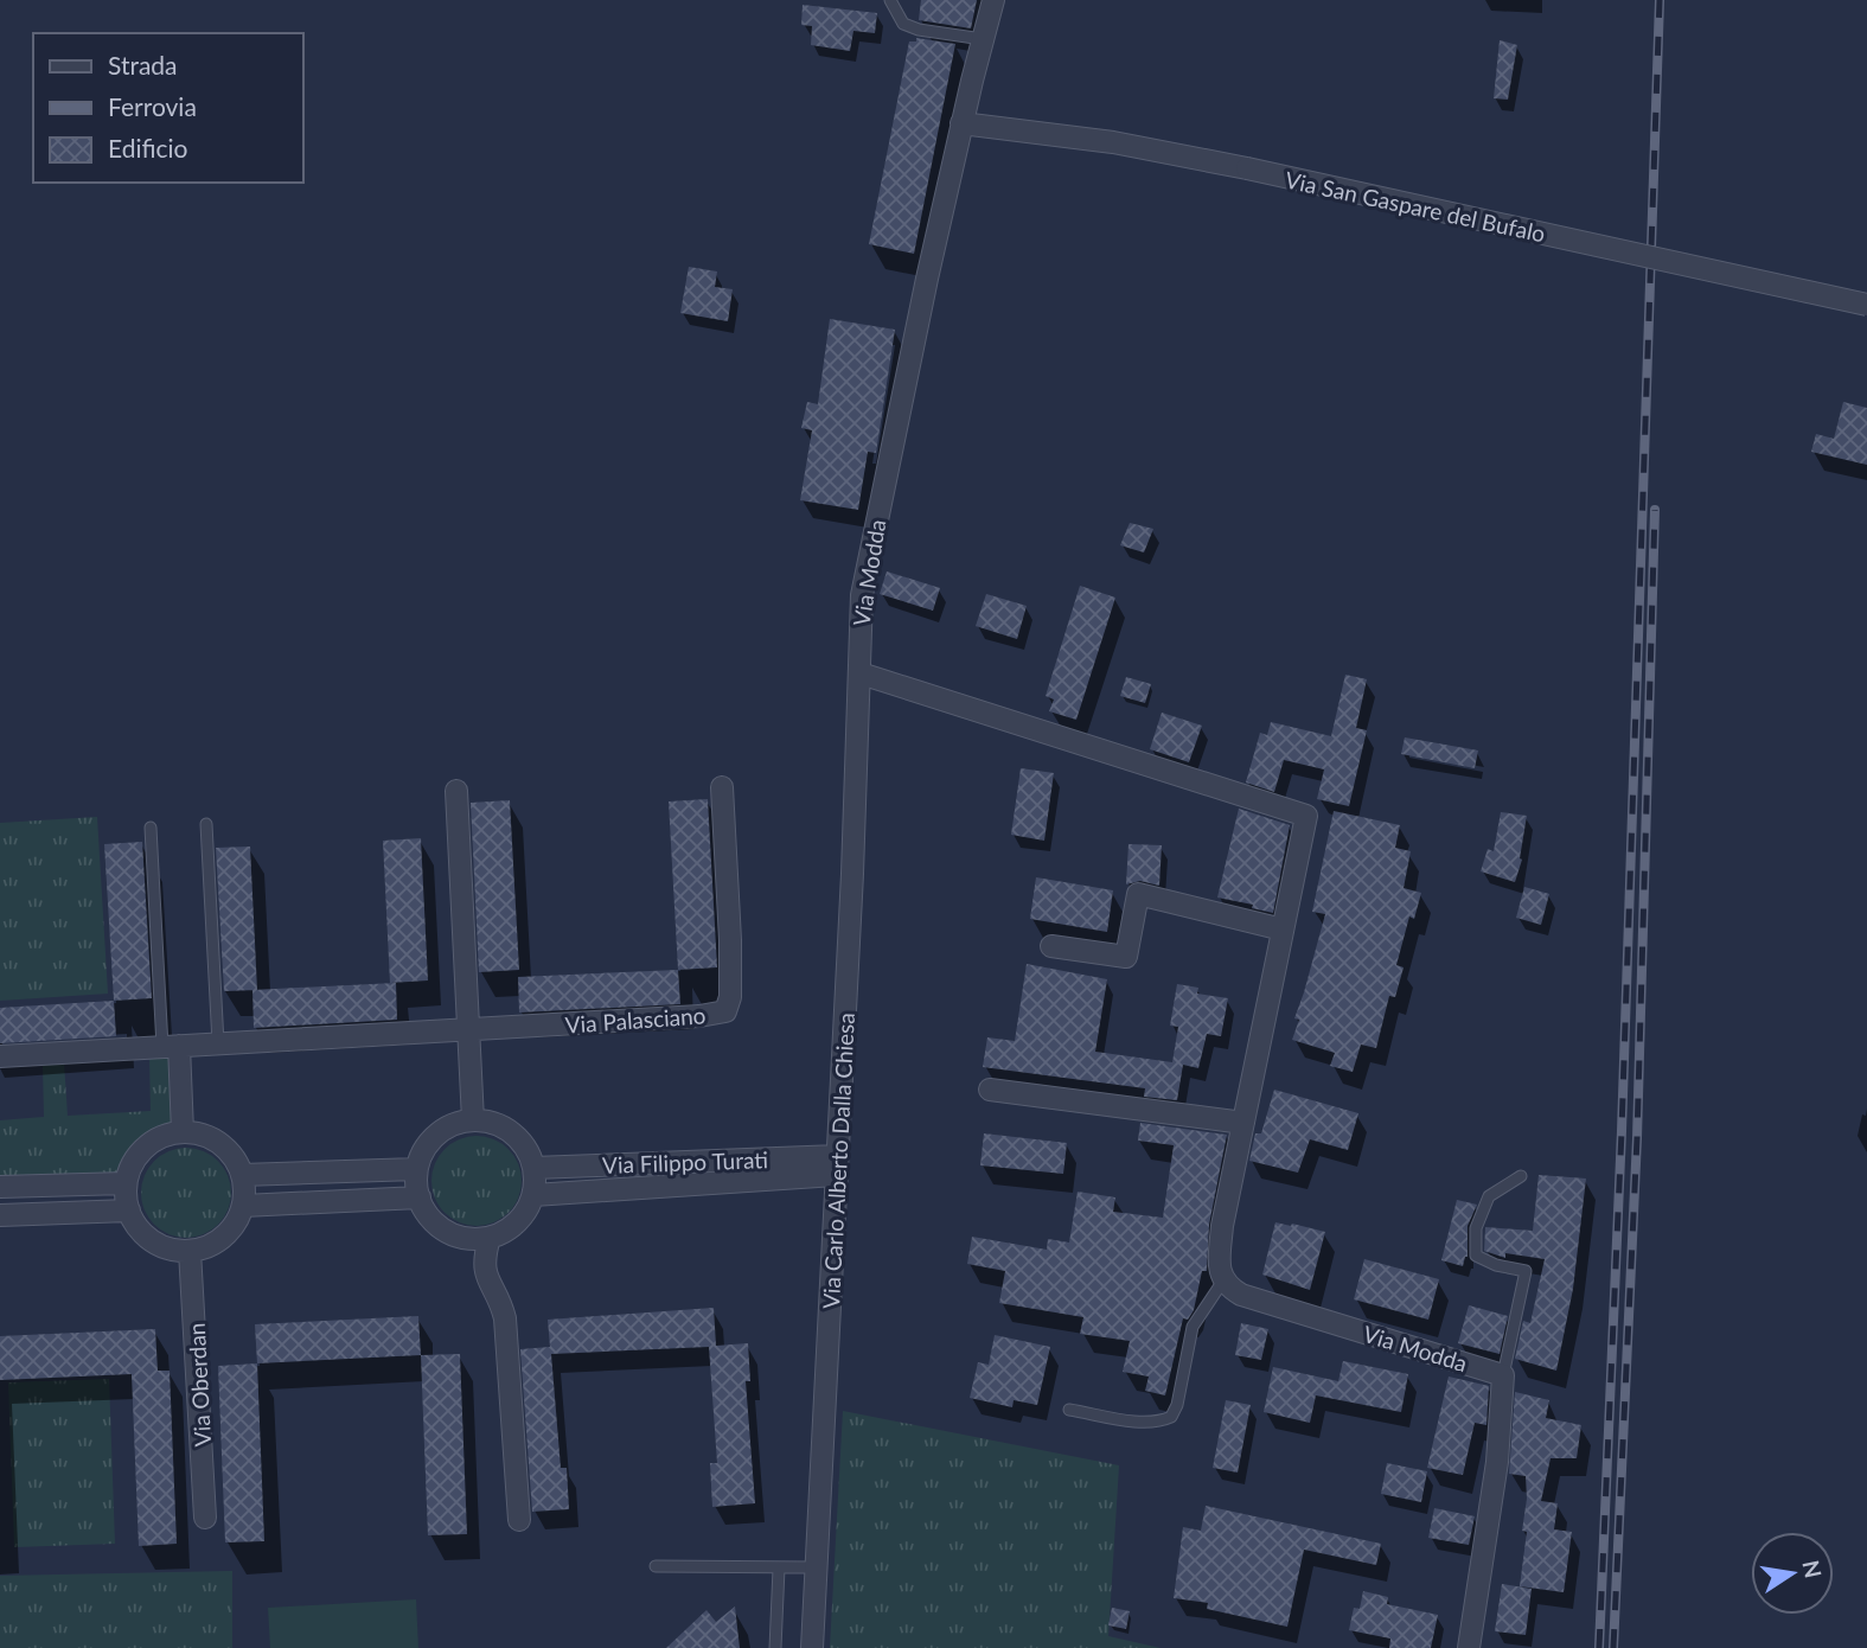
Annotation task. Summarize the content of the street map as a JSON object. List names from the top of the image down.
{
  "streets": {
    "street": [
      "Via San Gaspare del Bufalo",
      "Via Modda",
      "Via Palasciano",
      "Via Carlo Alberto Dalla Chiesa",
      "Via Filippo Turati",
      "Via Oberdan"
    ]
  },
  "crossings": [
    ["Via San Gaspare del Bufalo", "Via Modda"],
    ["Via Modda", "Via Carlo Alberto Dalla Chiesa"],
    ["Via Carlo Alberto Dalla Chiesa", "Via Filippo Turati"]
  ],
  "legend": ["Strada", "Ferrovia", "Edificio"],
  "north": "right"
}
